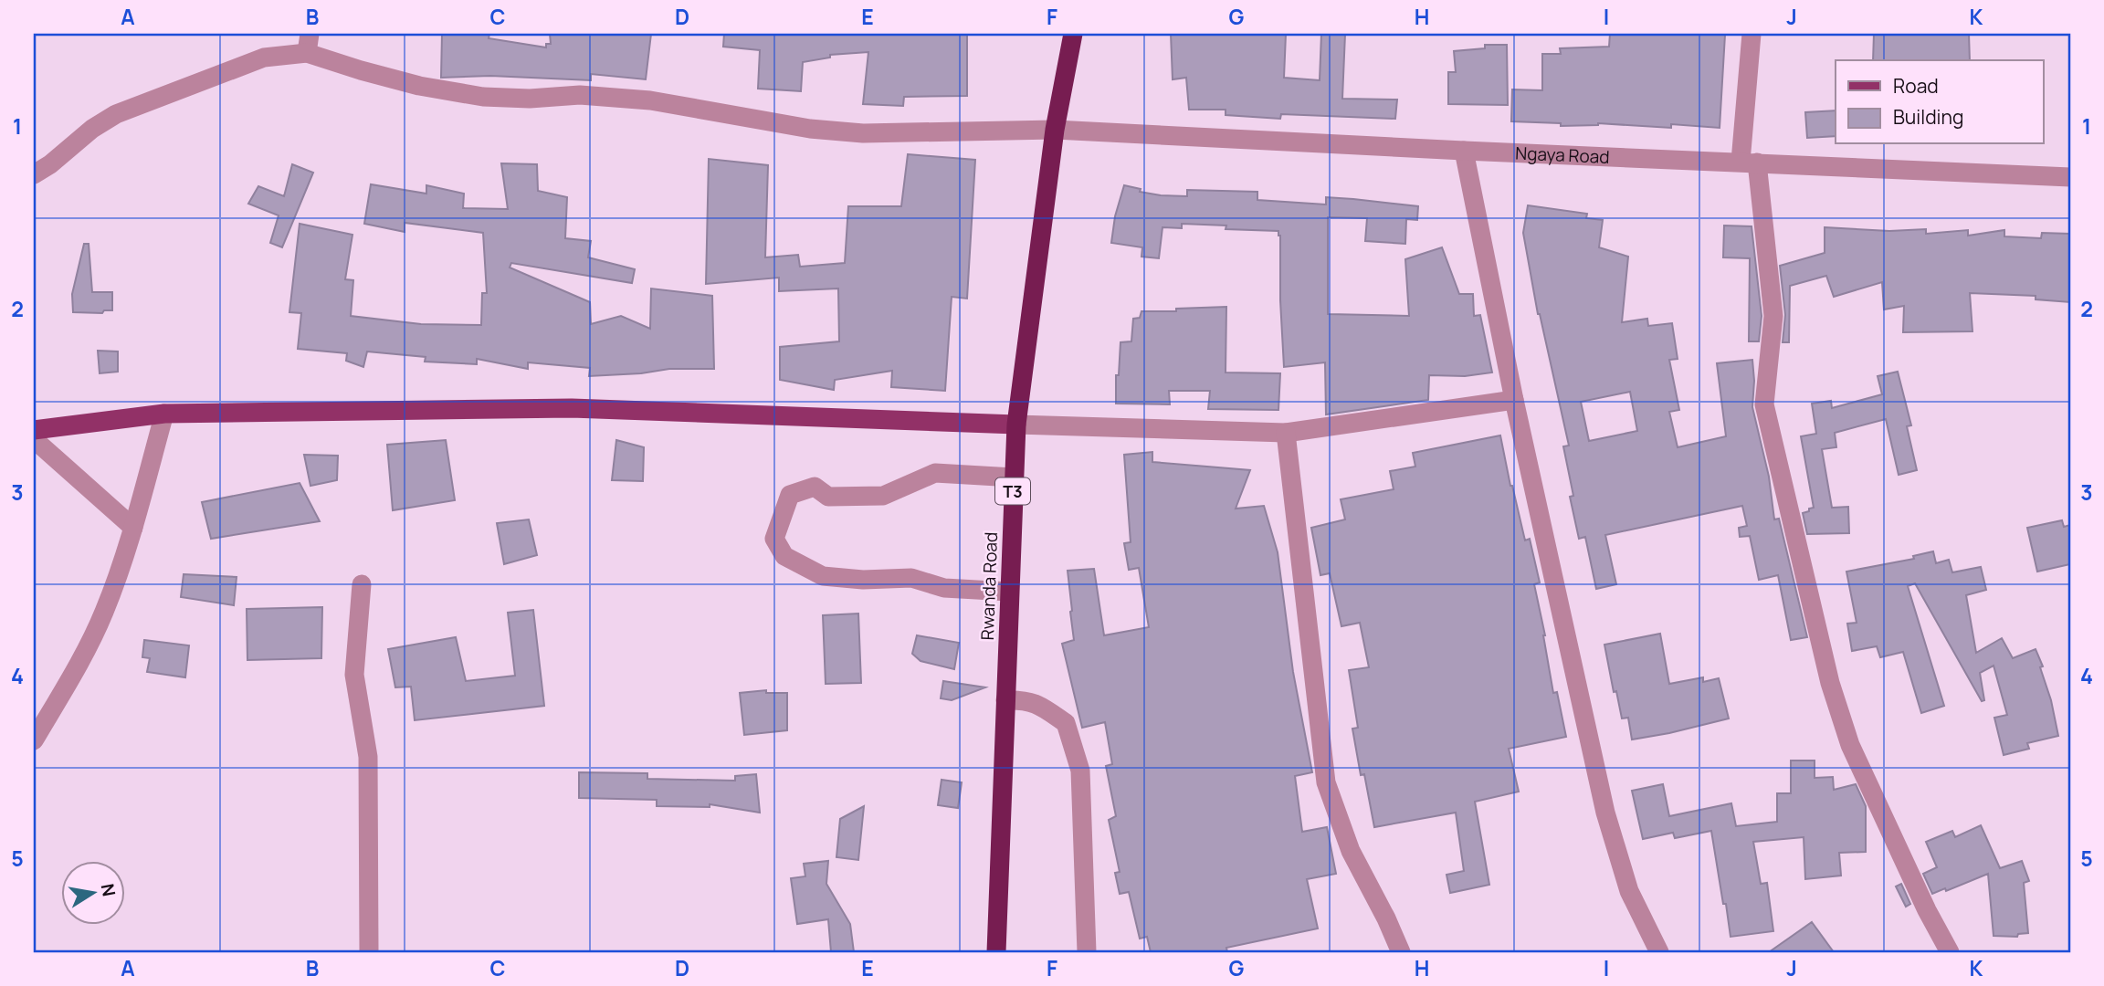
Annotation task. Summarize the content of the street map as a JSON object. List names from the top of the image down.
{
  "streets": {
    "highway": ["T3", "Rwanda Road"],
    "street": ["Ngaya Road"]
  },
  "crossings": [
    ["Ngaya Road", "Rwanda Road"]
  ],
  "legend": ["Road", "Building"],
  "north": "right",
  "grid": {
    "columns": [
      "A",
      "B",
      "C",
      "D",
      "E",
      "F",
      "G",
      "H",
      "I",
      "J",
      "K"
    ],
    "rows": [
      "1",
      "2",
      "3",
      "4",
      "5"
    ]
  }
}
